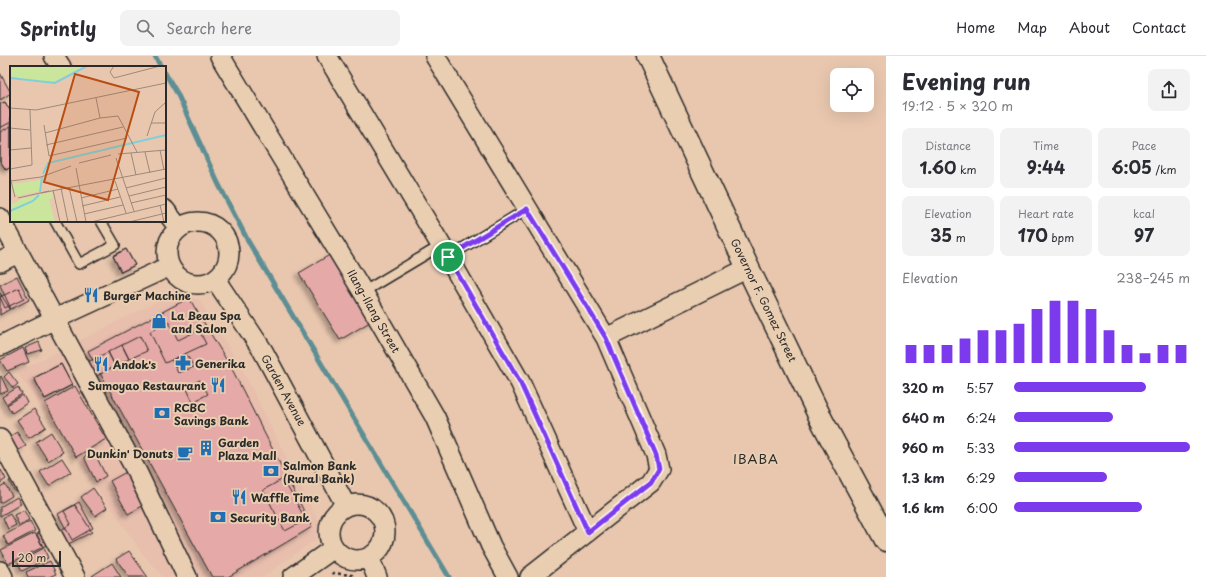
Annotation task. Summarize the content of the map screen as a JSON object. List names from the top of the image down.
{
  "streets": {
    "street": ["Governor F. Gomez Street", "Ilang-Ilang Street", "Garden Avenue"]
  },
  "districts": ["IBABA"],
  "places": {
    "restaurant": [
      "Burger Machine",
      "Andok's",
      "Sumoyao Restaurant",
      "Waffle Time"
    ],
    "shop": ["La Beau Spa and Salon"],
    "pharmacy": ["Generika"],
    "bank": ["RCBC Savings Bank", "Salmon Bank (Rural Bank)", "Security Bank"],
    "building": ["Garden Plaza Mall"],
    "cafe": ["Dunkin' Donuts"]
  },
  "scale_bar": "20 m",
  "page": {
    "header": "Sprintly",
    "search": "Search here",
    "nav": [
      "Home",
      "Map",
      "About",
      "Contact"
    ],
    "heading": ["Evening run", "19:12 · 5 × 320 m"],
    "stats": [
      ["Distance", "1.60 km"],
      ["Time", "9:44"],
      ["Pace", "6:05 /km"],
      ["Elevation", "35 m"],
      ["Heart rate", "170 bpm"],
      ["kcal", "97"]
    ],
    "chart": ["Elevation", "238–245 m"],
    "list": [
      {
        "name": "320 m",
        "note": "5:57"
      },
      {
        "name": "640 m",
        "note": "6:24"
      },
      {
        "name": "960 m",
        "note": "5:33"
      },
      {
        "name": "1.3 km",
        "note": "6:29"
      },
      {
        "name": "1.6 km",
        "note": "6:00"
      }
    ],
    "scale": "20 m"
  }
}
